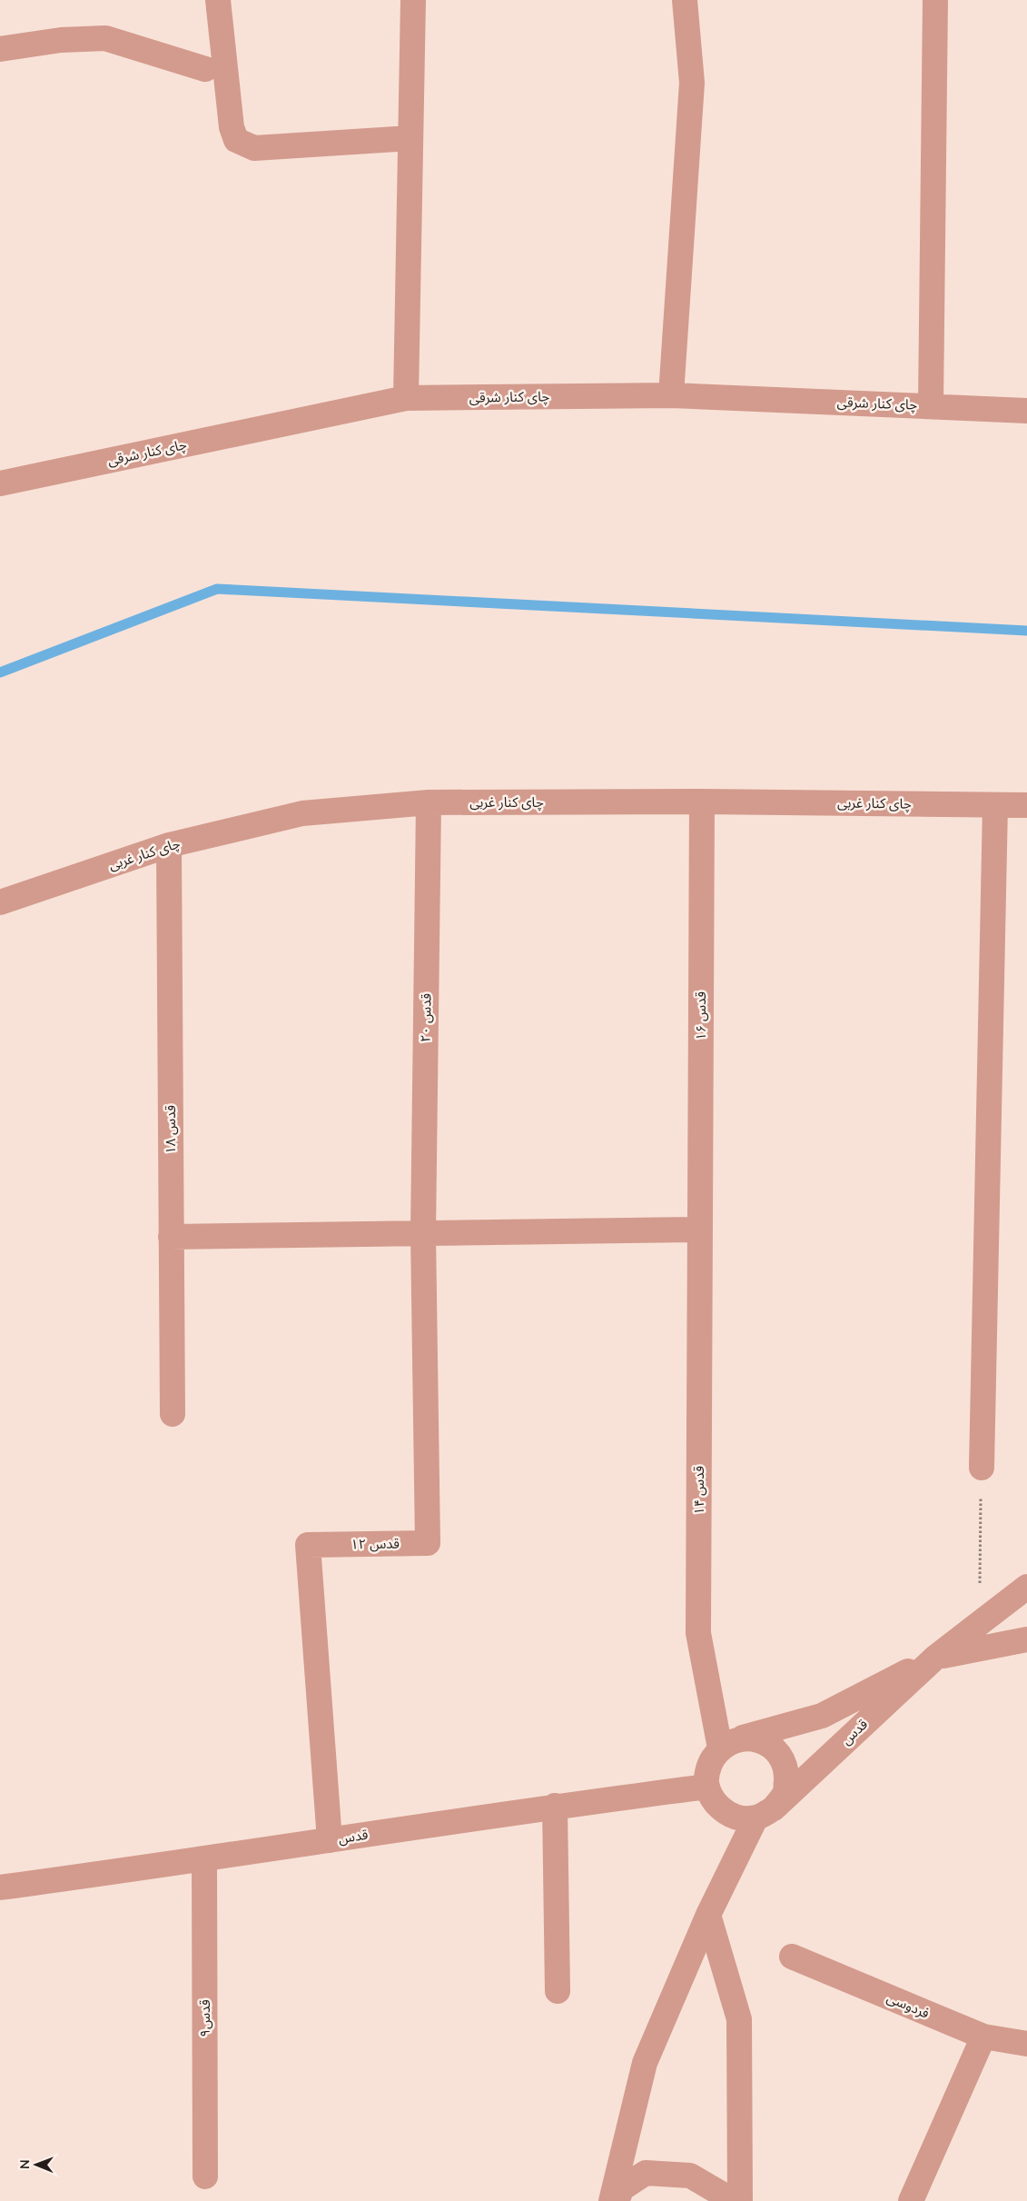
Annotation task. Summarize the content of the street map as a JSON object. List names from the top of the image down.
{
  "streets": {
    "street": [
      "چای کنار شرقی",
      "چای کنار غربی",
      "قدس ۱۶",
      "قدس ۲۰",
      "قدس ۱۸",
      "قدس ۱۴",
      "قدس ۱۲",
      "قدس",
      "فردوسی",
      "قدس۹"
    ]
  },
  "crossings": [
    ["چای کنار غربی", "قدس ۱۶"],
    ["چای کنار غربی", "قدس ۲۰"],
    ["چای کنار غربی", "قدس ۱۸"],
    ["قدس ۱۶", "قدس ۱۴"],
    ["قدس ۲۰", "قدس ۱۲"],
    ["قدس ۱۴", "قدس"],
    ["قدس ۱۲", "قدس"],
    ["قدس", "قدس۹"]
  ],
  "north": "left"
}
